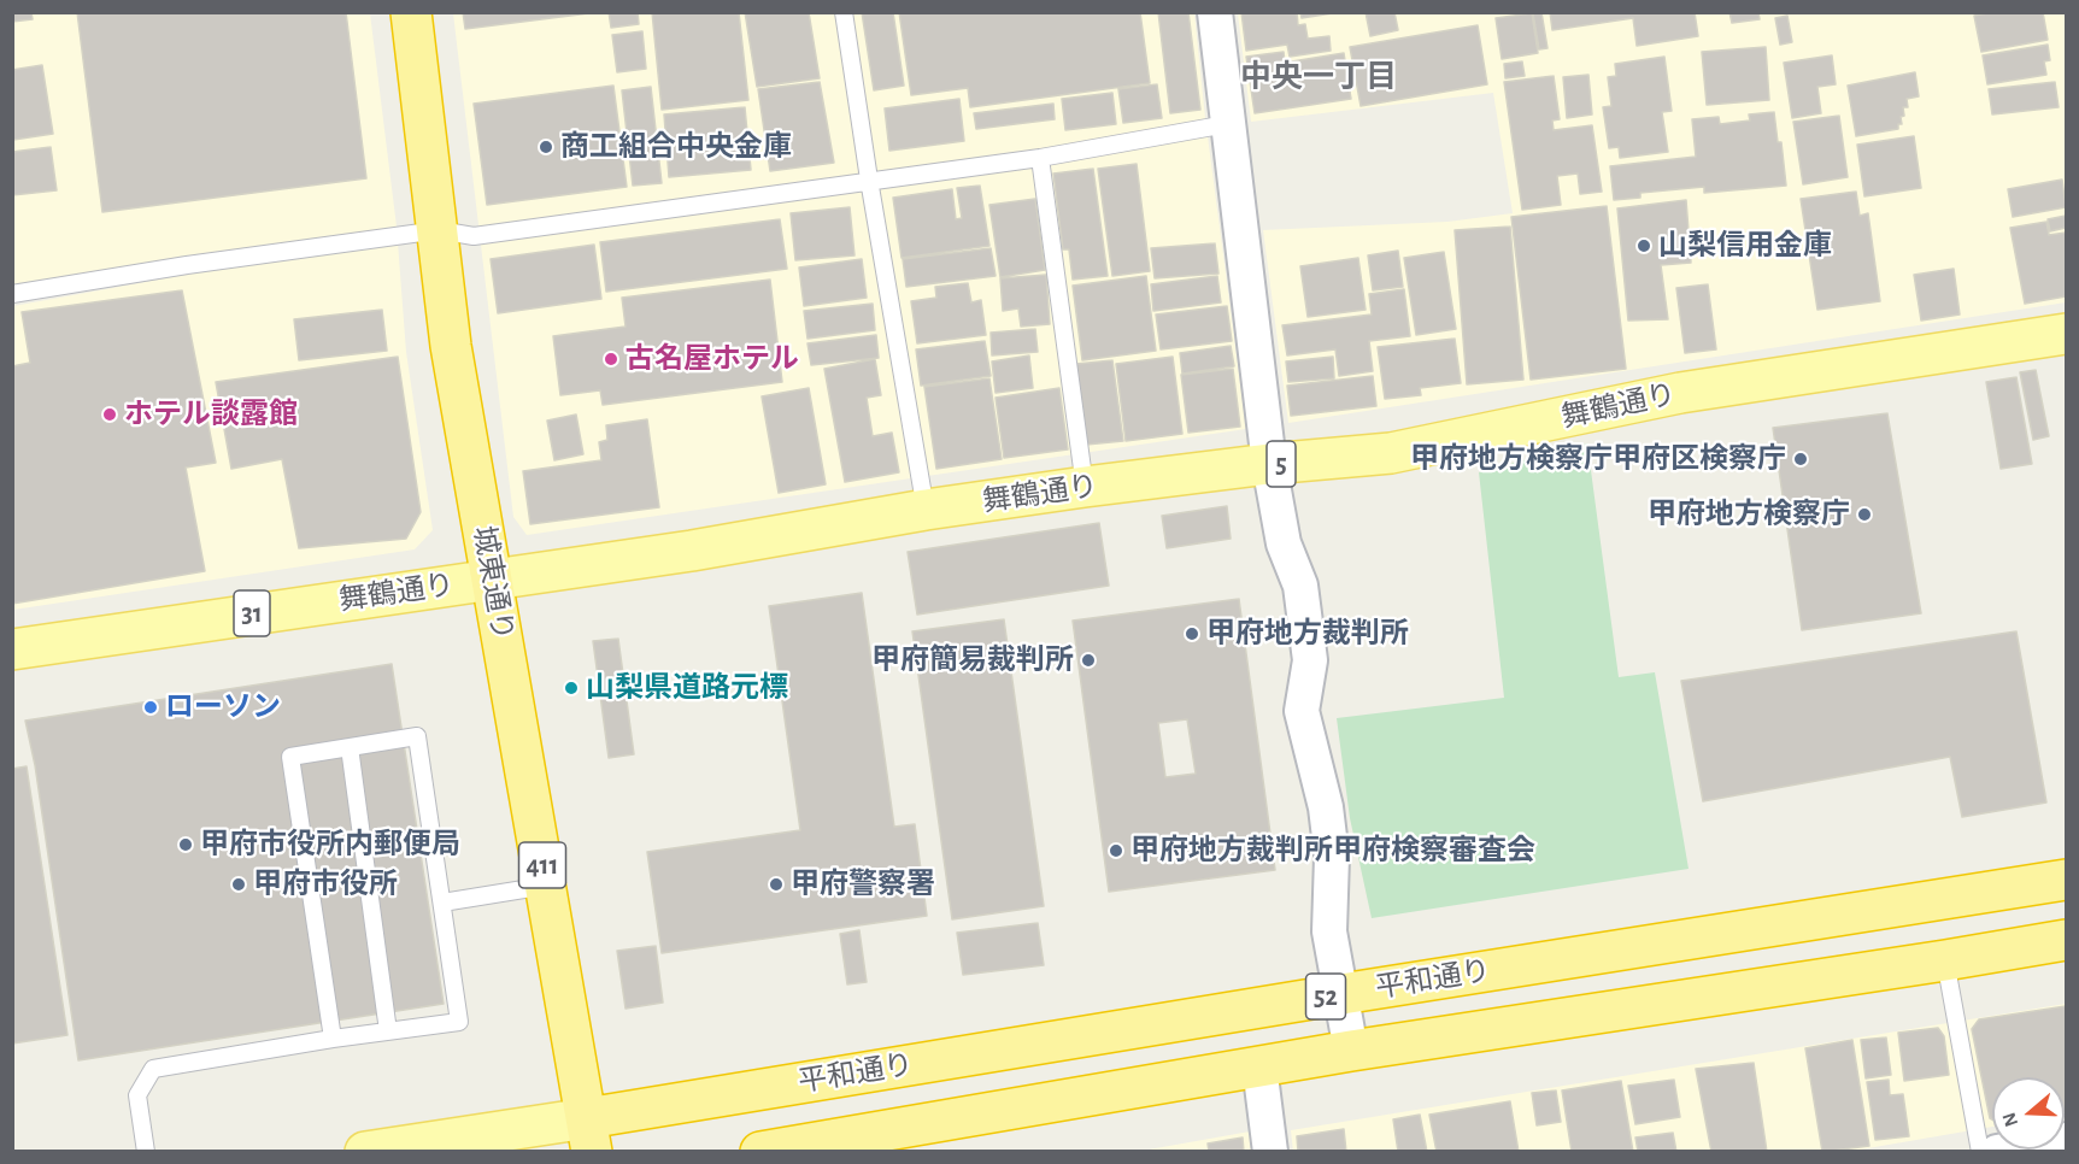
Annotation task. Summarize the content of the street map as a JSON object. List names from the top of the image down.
{
  "streets": {
    "highway": [
      "城東通り",
      "411",
      "平和通り",
      "52"
    ],
    "main road": ["舞鶴通り", "5", "31"]
  },
  "crossings": [
    ["舞鶴通り", "城東通り"],
    ["城東通り", "平和通り"]
  ],
  "districts": ["中央一丁目"],
  "places": [
    "商工組合中央金庫",
    "山梨信用金庫",
    "古名屋ホテル",
    "ホテル談露館",
    "甲府地方検察庁甲府区検察庁",
    "甲府地方検察庁",
    "甲府地方裁判所",
    "甲府簡易裁判所",
    "山梨県道路元標",
    "ローソン",
    "甲府市役所内郵便局",
    "甲府地方裁判所甲府検察審査会",
    "甲府市役所",
    "甲府警察署"
  ],
  "north": "left"
}
